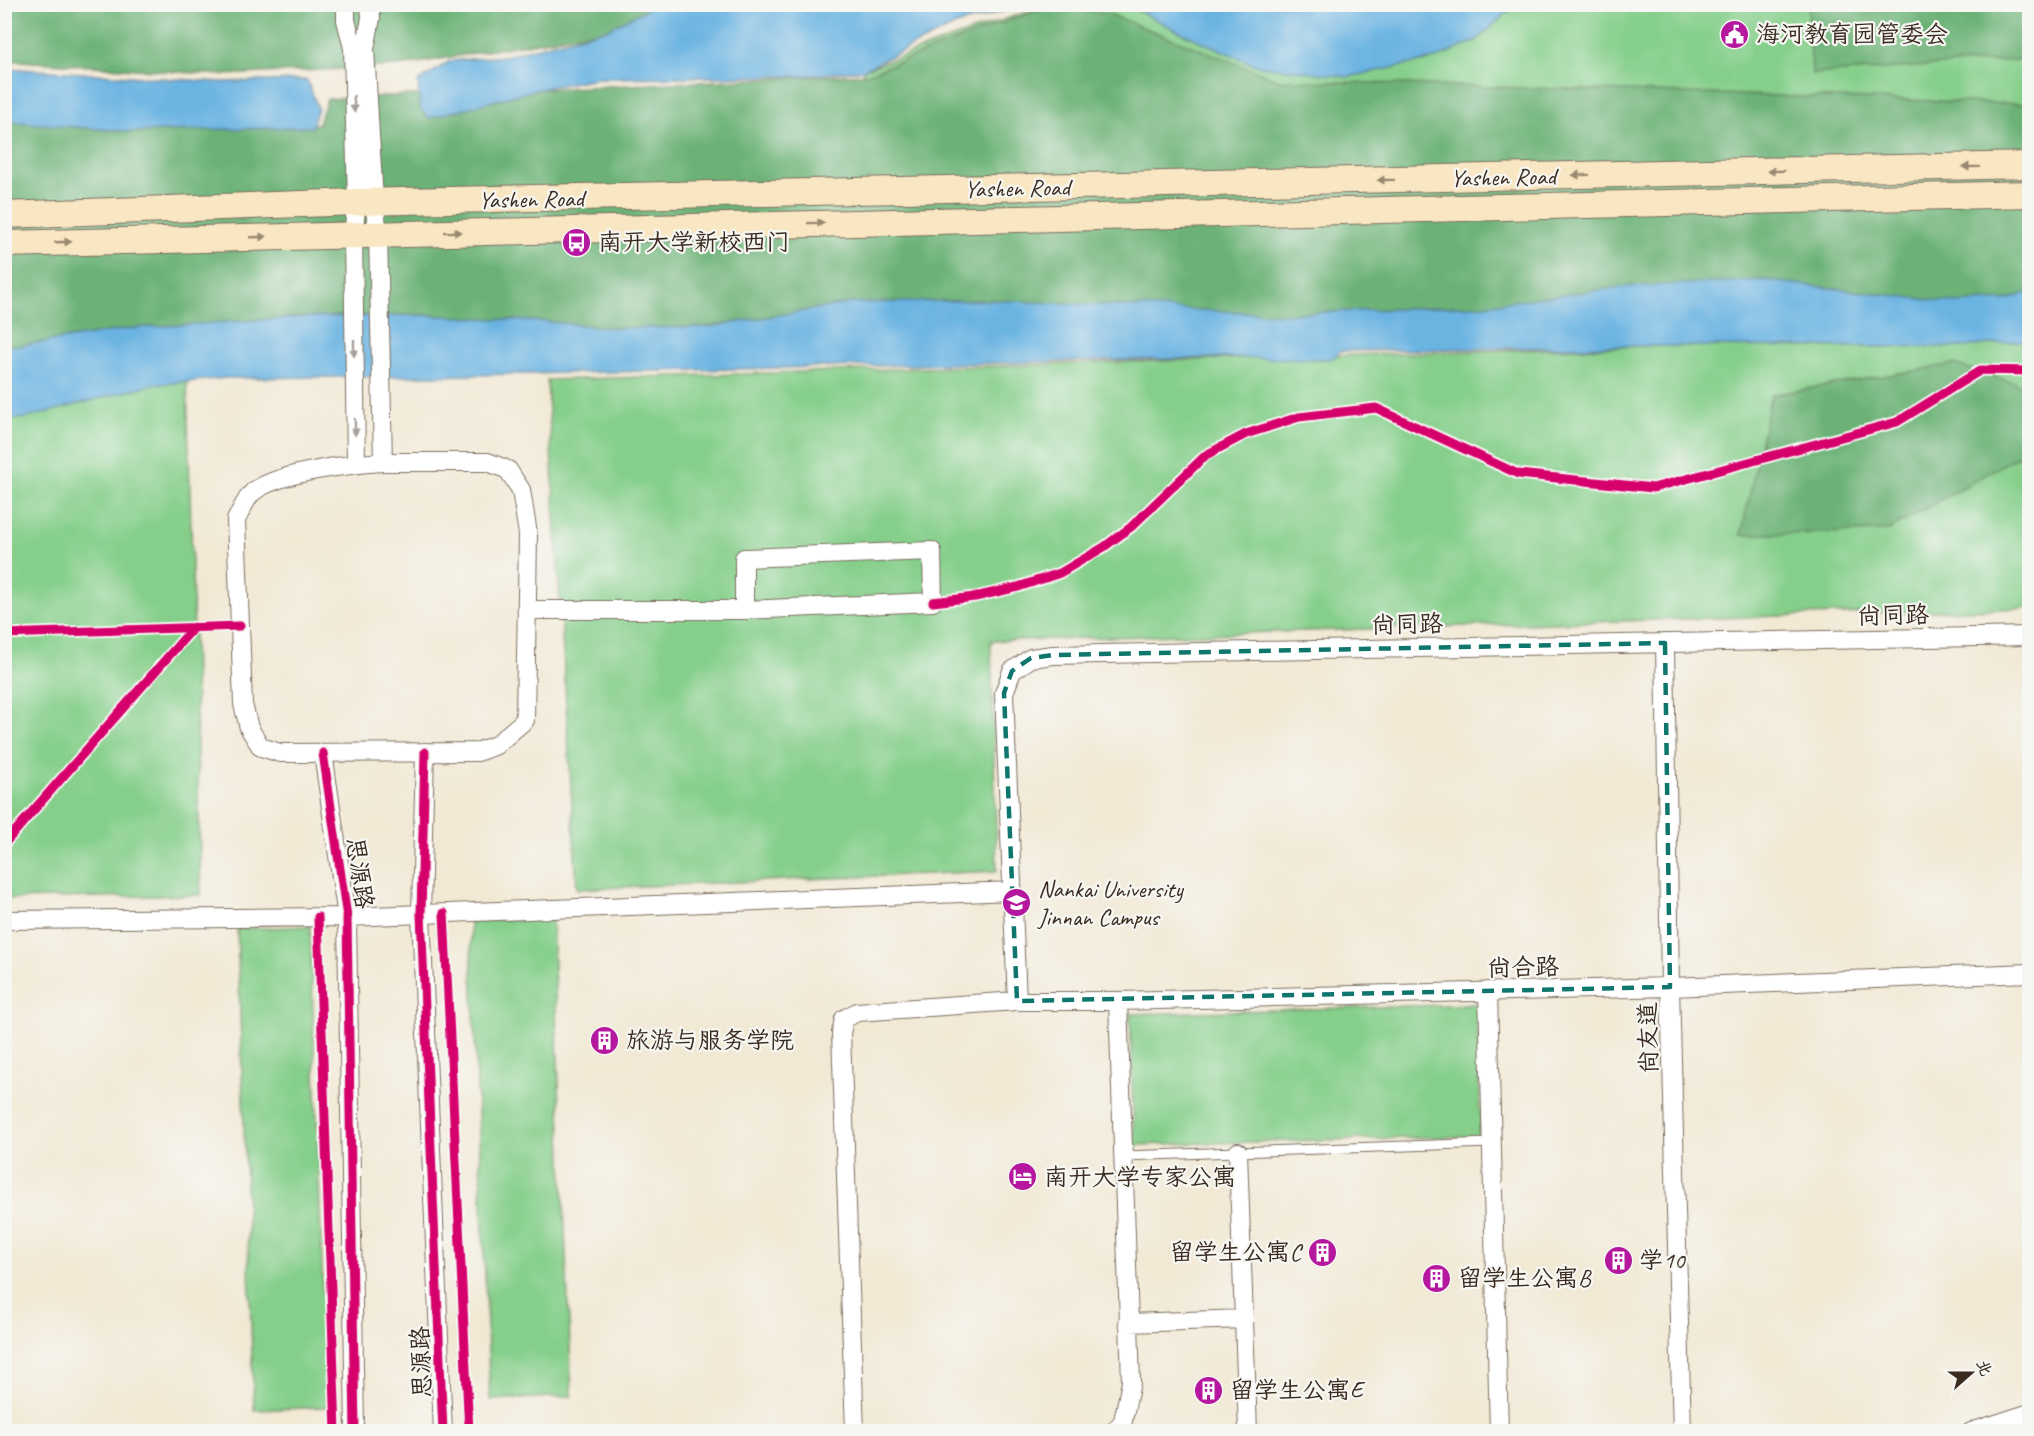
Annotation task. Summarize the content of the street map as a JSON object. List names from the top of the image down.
{
  "streets": {
    "main road": ["Yashen Road"],
    "street": [
      "尚同路",
      "思源路",
      "尚合路",
      "尚友道"
    ]
  },
  "crossings": [
    ["尚同路", "尚合路"],
    ["尚同路", "尚友道"],
    ["尚合路", "尚友道"]
  ],
  "places": {
    "public building": ["海河教育园管委会"],
    "bus stop": ["南开大学新校西门"],
    "school or university": ["Nankai University Jinnan Campus"],
    "building": [
      "旅游与服务学院",
      "留学生公寓C",
      "学10",
      "留学生公寓B",
      "留学生公寓E"
    ],
    "hotel": ["南开大学专家公寓"]
  },
  "north": "right"
}
